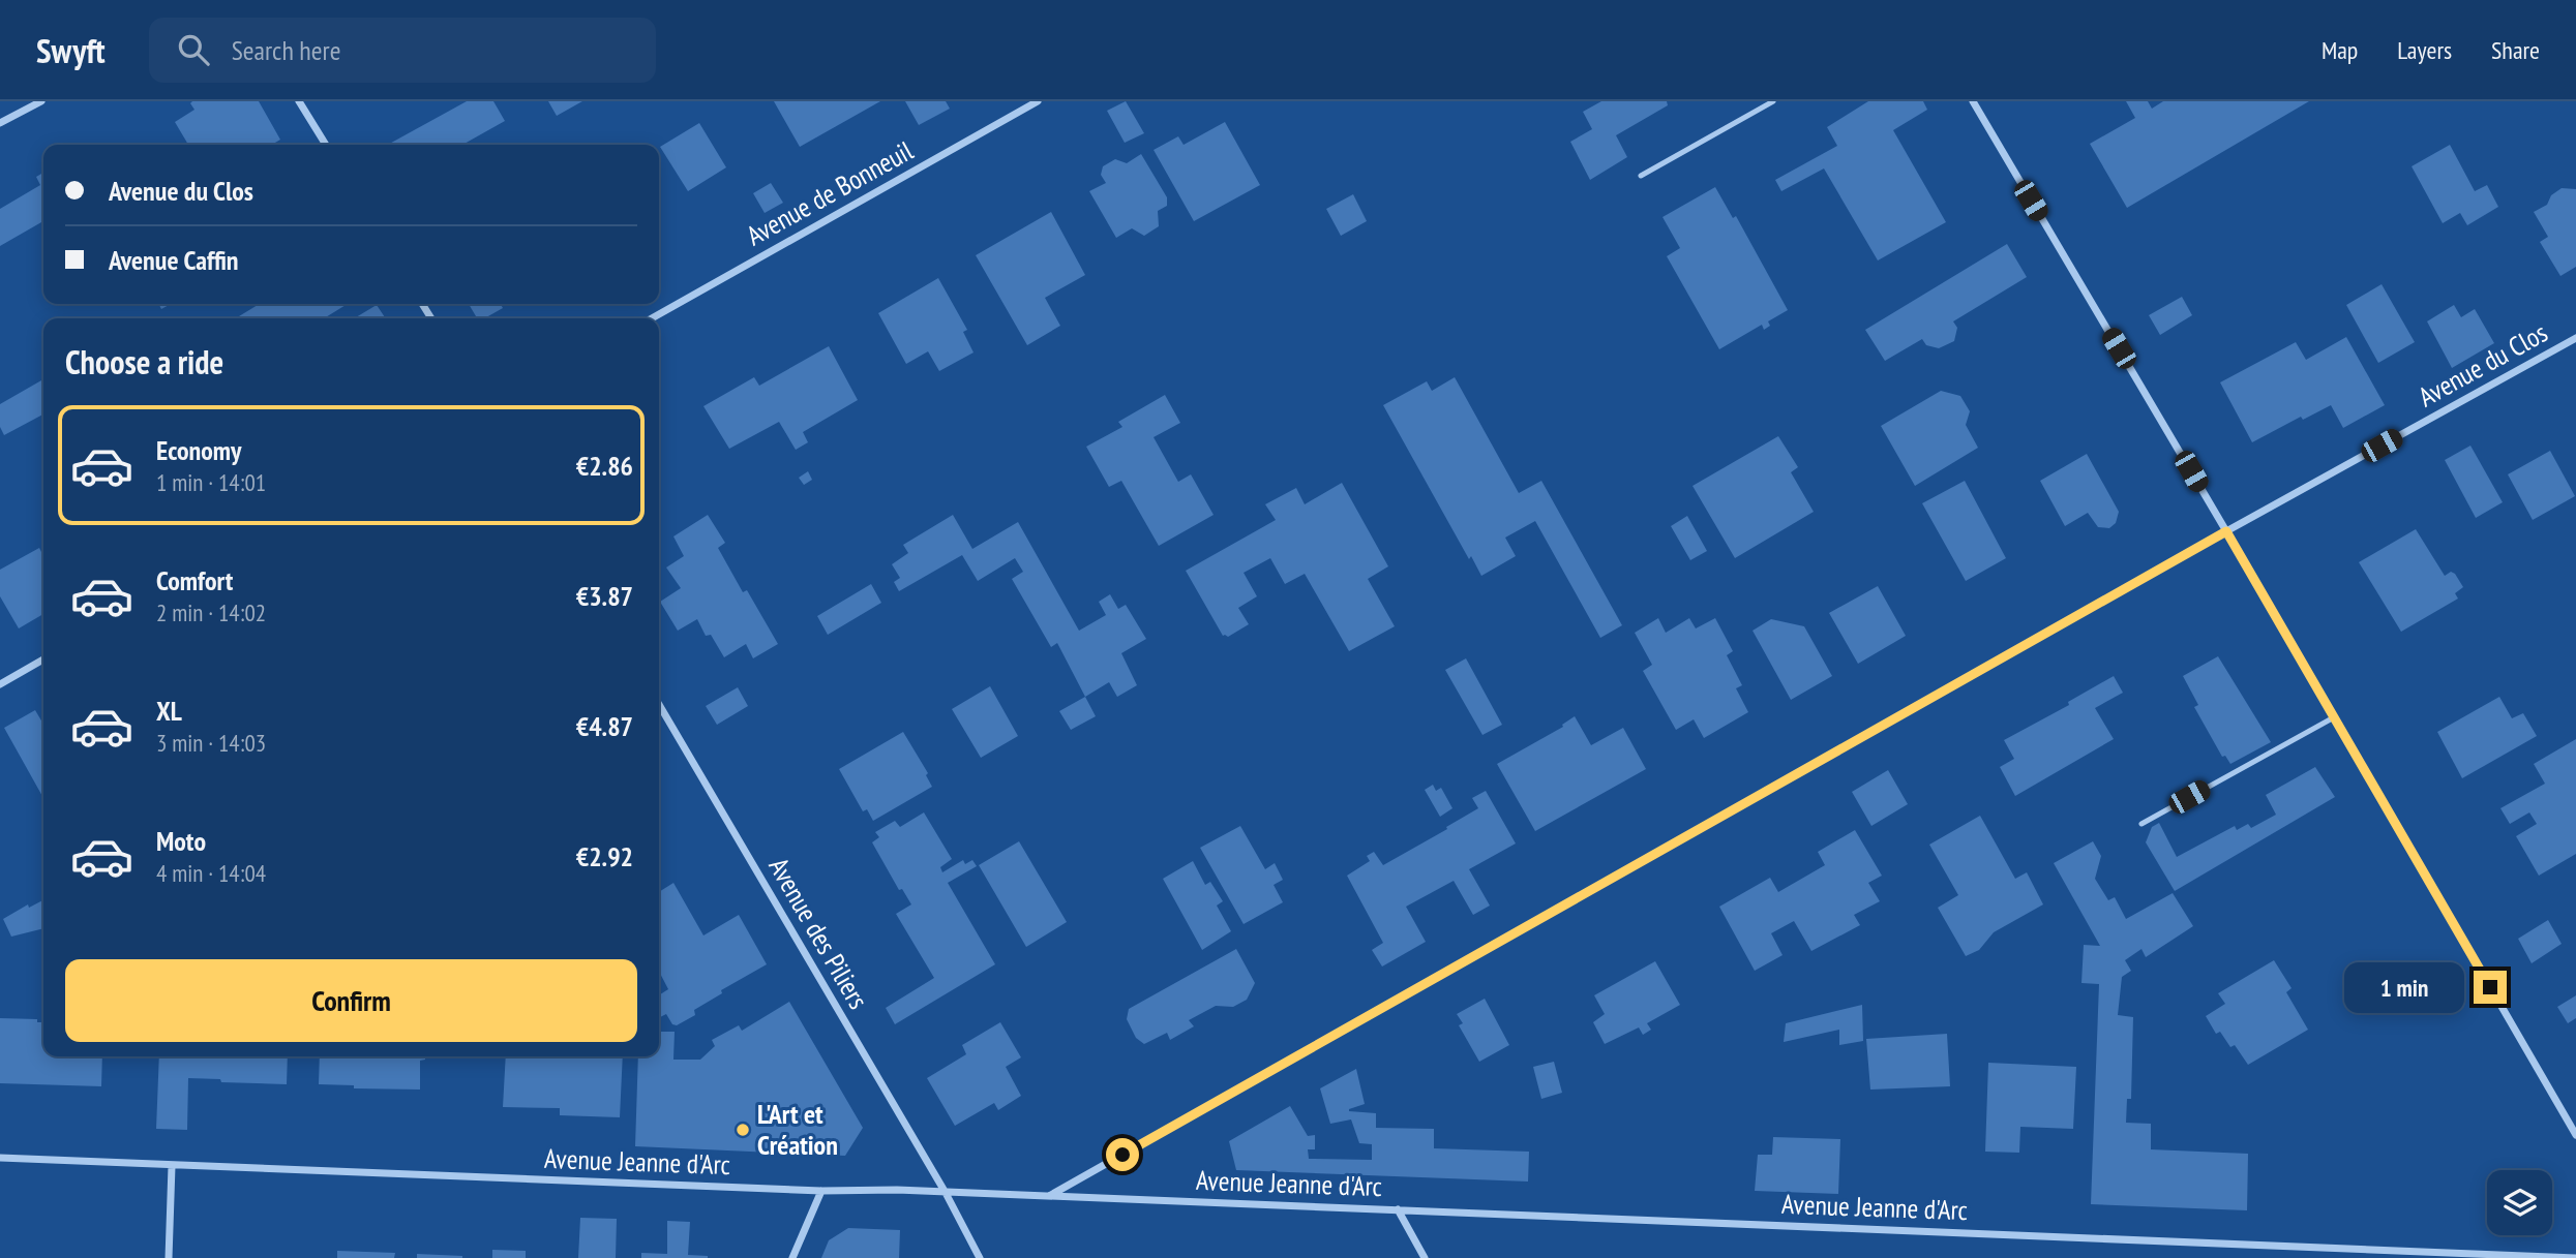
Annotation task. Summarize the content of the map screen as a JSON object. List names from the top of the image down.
{
  "streets": {
    "street": [
      "Avenue de Bonneuil",
      "Avenue du Clos",
      "Avenue des Piliers",
      "Avenue Jeanne d'Arc"
    ]
  },
  "crossings": [
    ["Avenue du Clos", "Avenue Jeanne d'Arc"],
    ["Avenue des Piliers", "Avenue Jeanne d'Arc"]
  ],
  "places": ["L'Art et Création"],
  "page": {
    "header": "Swyft",
    "search": "Search here",
    "nav": ["Map", "Layers", "Share"],
    "banner": ["Avenue du Clos", "Avenue Caffin"],
    "heading": "Choose a ride",
    "list": [
      {
        "name": "Economy",
        "note": "1 min · 14:01",
        "value": "€2.86"
      },
      {
        "name": "Comfort",
        "note": "2 min · 14:02",
        "value": "€3.87"
      },
      {
        "name": "XL",
        "note": "3 min · 14:03",
        "value": "€4.87"
      },
      {
        "name": "Moto",
        "note": "4 min · 14:04",
        "value": "€2.92"
      }
    ],
    "buttons": "Confirm",
    "bubble": "1 min"
  }
}
